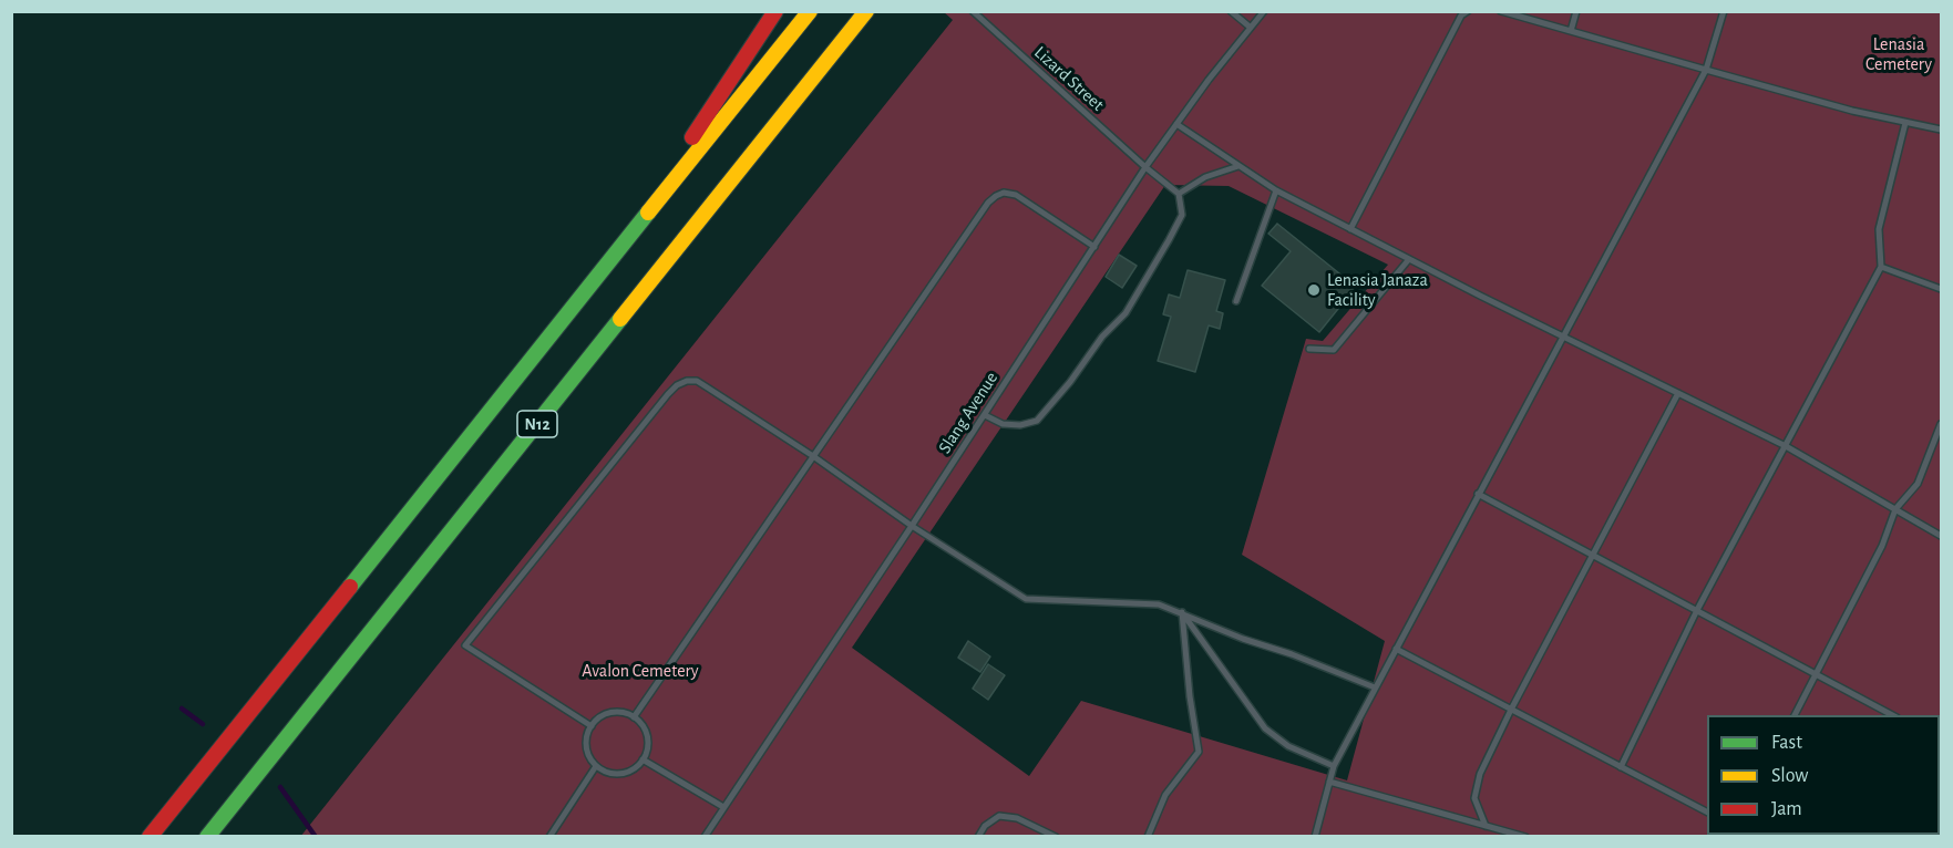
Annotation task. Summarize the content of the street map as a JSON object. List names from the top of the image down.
{
  "streets": {
    "highway": ["N12"],
    "lane": ["Lizard Street", "Slang Avenue"]
  },
  "crossings": [
    ["Lizard Street", "Slang Avenue"]
  ],
  "parks": ["Lenasia Cemetery", "Avalon Cemetery"],
  "places": ["Lenasia Janaza Facility"],
  "legend": ["Fast", "Slow", "Jam"]
}
